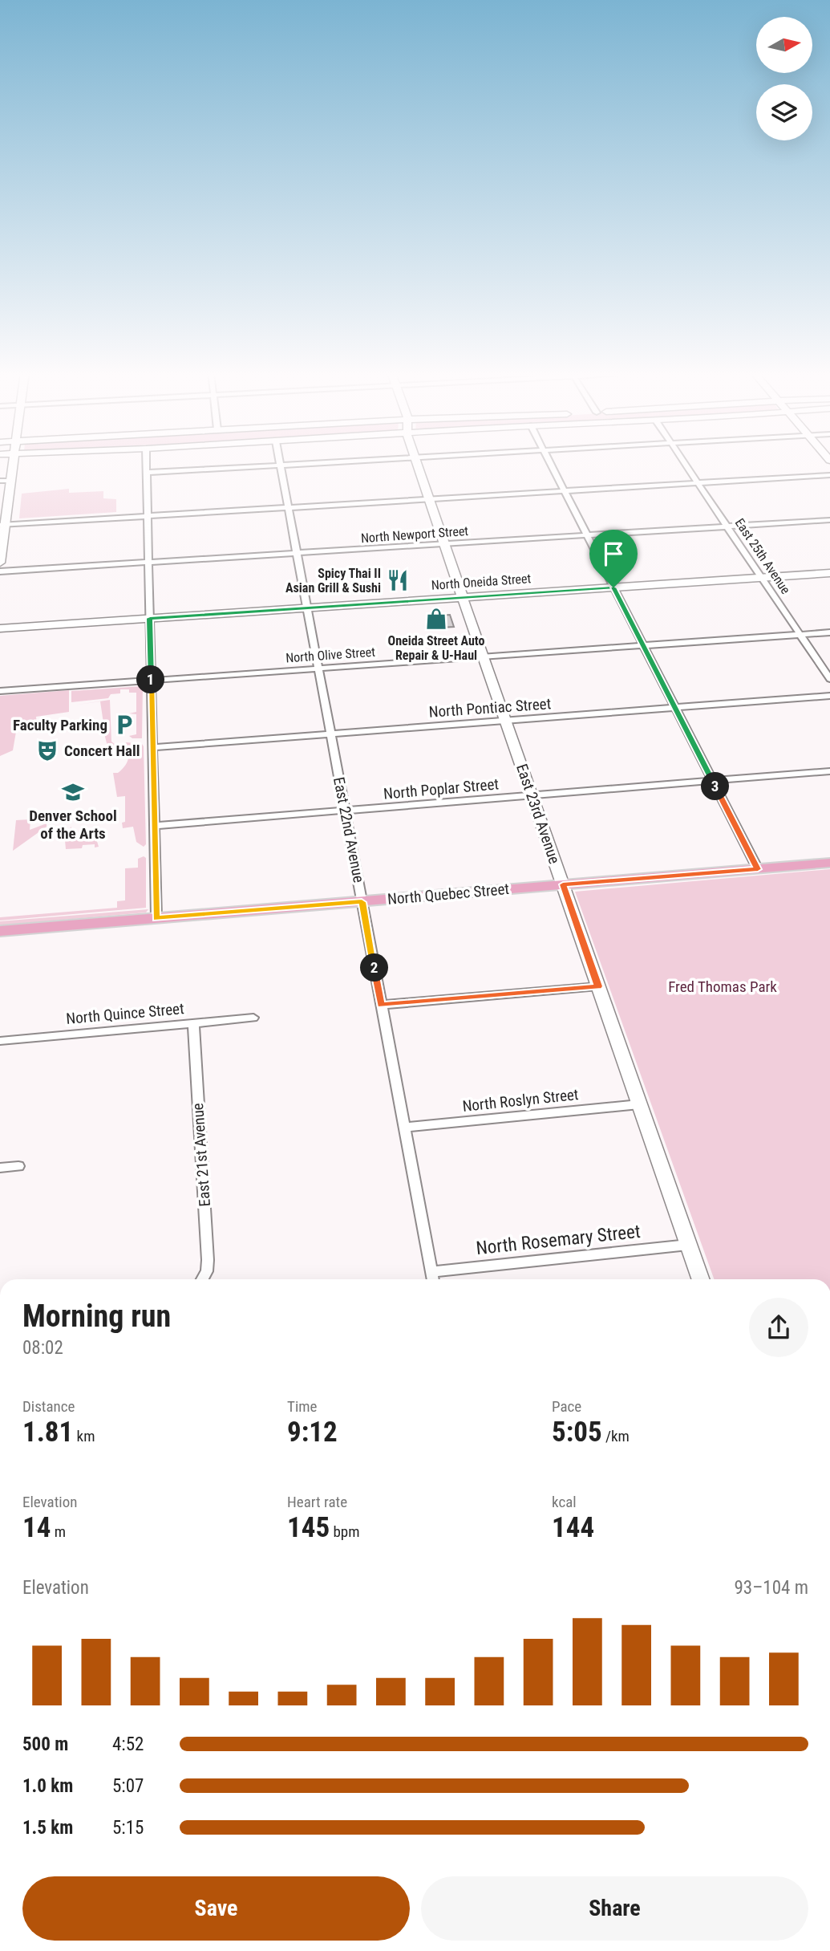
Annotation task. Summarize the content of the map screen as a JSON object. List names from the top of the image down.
{
  "streets": {
    "main road": ["North Quebec Street"],
    "street": [
      "North Newport Street",
      "East 25th Avenue",
      "North Oneida Street",
      "North Olive Street",
      "North Pontiac Street",
      "North Poplar Street",
      "East 23rd Avenue",
      "East 22nd Avenue",
      "North Quince Street",
      "North Roslyn Street",
      "East 21st Avenue",
      "North Rosemary Street"
    ]
  },
  "crossings": [
    ["North Newport Street", "East 25th Avenue"],
    ["North Newport Street", "East 23rd Avenue"],
    ["North Newport Street", "East 22nd Avenue"],
    ["East 25th Avenue", "North Oneida Street"],
    ["East 25th Avenue", "North Olive Street"],
    ["North Oneida Street", "East 23rd Avenue"],
    ["North Oneida Street", "East 22nd Avenue"],
    ["North Olive Street", "East 23rd Avenue"],
    ["North Olive Street", "East 22nd Avenue"],
    ["North Pontiac Street", "East 23rd Avenue"],
    ["North Pontiac Street", "East 22nd Avenue"],
    ["North Poplar Street", "East 23rd Avenue"],
    ["North Poplar Street", "East 22nd Avenue"],
    ["East 23rd Avenue", "North Quebec Street"],
    ["East 23rd Avenue", "North Roslyn Street"],
    ["East 23rd Avenue", "North Rosemary Street"],
    ["East 22nd Avenue", "North Quebec Street"],
    ["East 22nd Avenue", "North Roslyn Street"],
    ["East 22nd Avenue", "North Rosemary Street"],
    ["North Quince Street", "East 21st Avenue"]
  ],
  "parks": ["Fred Thomas Park"],
  "places": {
    "restaurant": ["Spicy Thai II Asian Grill & Sushi"],
    "shop": ["Oneida Street Auto Repair & U-Haul"],
    "parking": ["Faculty Parking"],
    "theatre": ["Concert Hall"],
    "school or university": ["Denver School of the Arts"]
  },
  "north": "right",
  "page": {
    "pins": ["1", "3", "2"],
    "heading": ["Morning run", "08:02"],
    "stats": [
      ["Distance", "1.81 km"],
      ["Time", "9:12"],
      ["Pace", "5:05 /km"],
      ["Elevation", "14 m"],
      ["Heart rate", "145 bpm"],
      ["kcal", "144"]
    ],
    "chart": ["Elevation", "93–104 m"],
    "list": [
      {
        "name": "500 m",
        "note": "4:52"
      },
      {
        "name": "1.0 km",
        "note": "5:07"
      },
      {
        "name": "1.5 km",
        "note": "5:15"
      }
    ],
    "buttons": ["Save", "Share"]
  }
}
